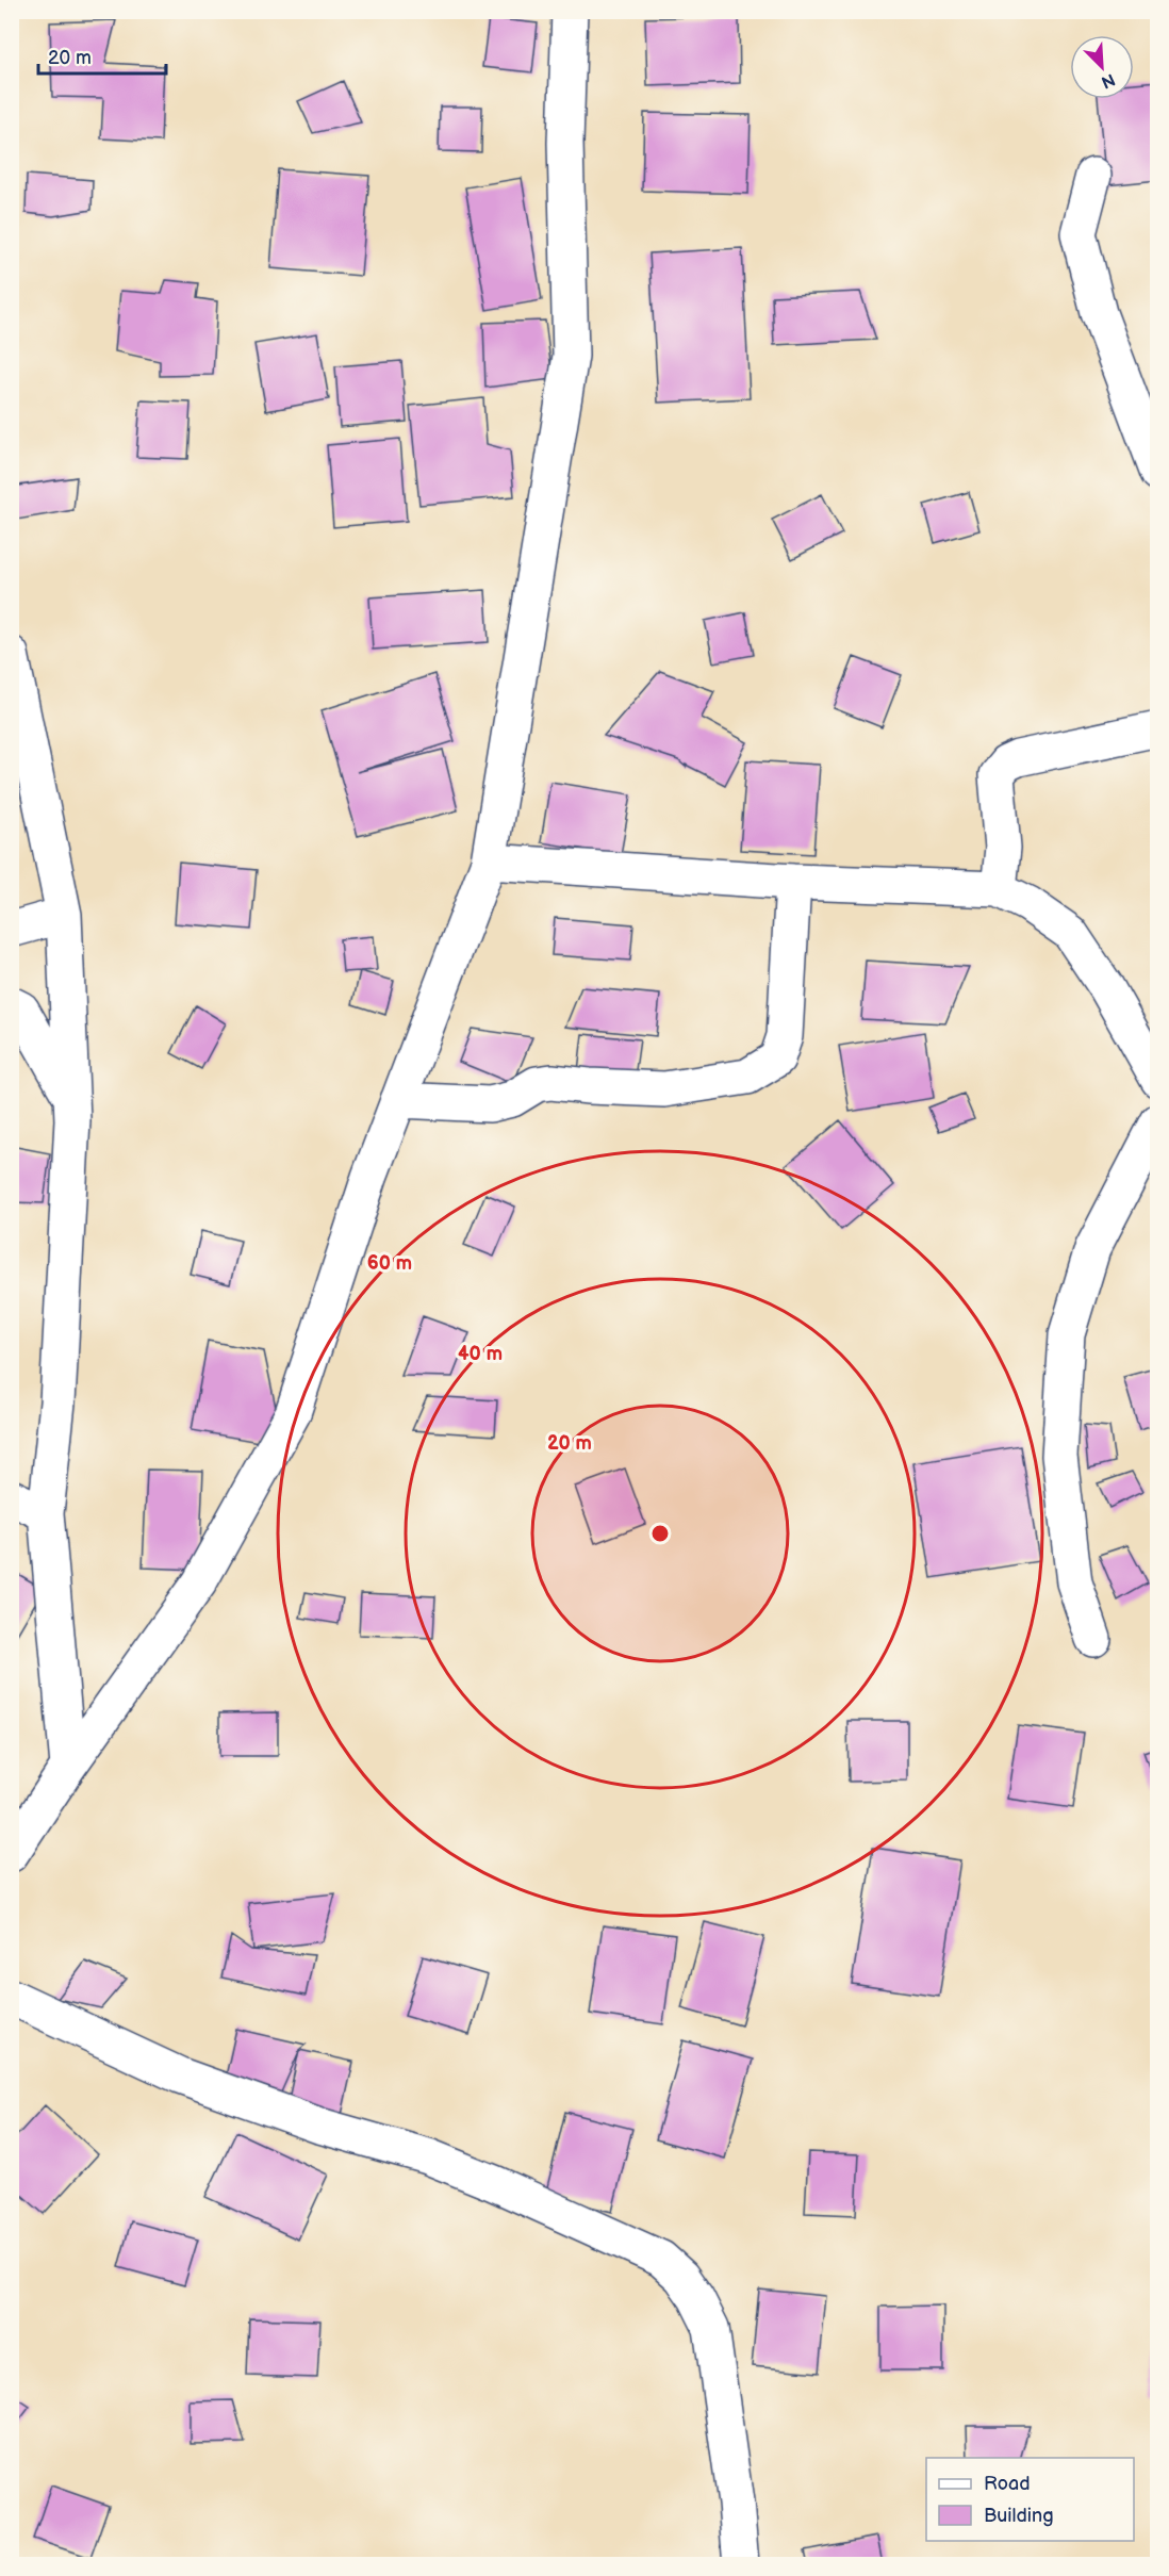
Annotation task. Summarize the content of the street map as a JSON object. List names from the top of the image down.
{
  "legend": ["Road", "Building"],
  "scale_bar": "20 m",
  "north": "bottom right",
  "rings": ["60 m", "40 m", "20 m"]
}
